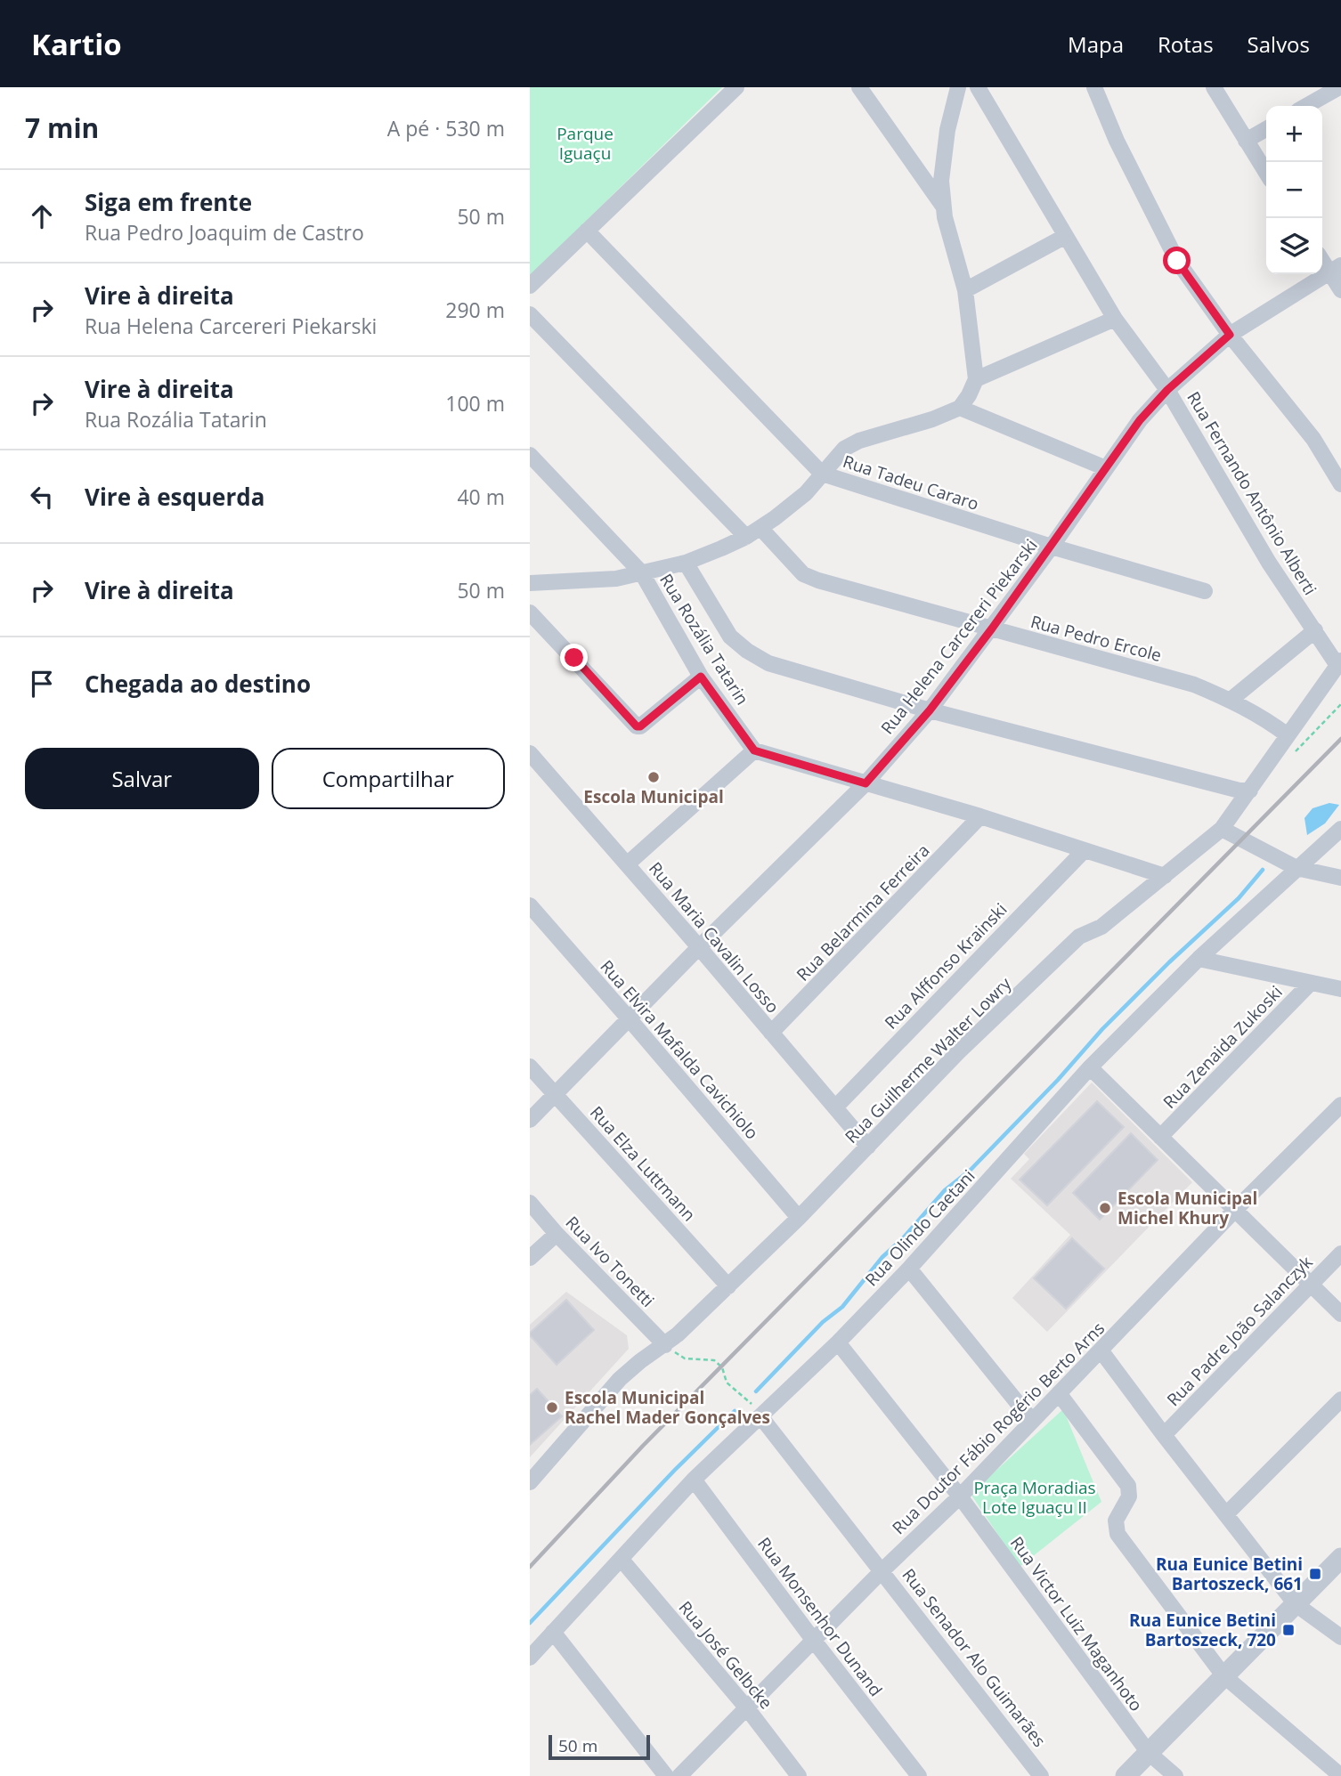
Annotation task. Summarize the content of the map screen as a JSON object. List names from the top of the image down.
{
  "streets": {
    "street": [
      "Rua Tadeu Cararo",
      "Rua Fernando Antônio Alberti",
      "Rua Helena Carcereri Piekarski",
      "Rua Pedro Ercole",
      "Rua Rozália Tatarin",
      "Rua Belarmina Ferreira",
      "Rua Maria Cavalin Losso",
      "Rua Alffonso Krainski",
      "Rua Zenaida Zukoski",
      "Rua Elvira Mafalda Cavichiolo",
      "Rua Guilherme Walter Lowry",
      "Rua Elza Luttmann",
      "Rua Olindo Caetani",
      "Rua Ivo Tonetti",
      "Rua Padre João Salanczyk",
      "Rua Doutor Fábio Rogério Berto Arns",
      "Rua Monsenhor Dunand",
      "Rua Victor Luiz Maganhoto",
      "Rua José Gelbcke",
      "Rua Senador Alo Guimarães"
    ]
  },
  "crossings": [
    ["Rua Tadeu Cararo", "Rua Helena Carcereri Piekarski"],
    ["Rua Fernando Antônio Alberti", "Rua Helena Carcereri Piekarski"],
    ["Rua Fernando Antônio Alberti", "Rua Guilherme Walter Lowry"],
    ["Rua Helena Carcereri Piekarski", "Rua Pedro Ercole"],
    ["Rua Helena Carcereri Piekarski", "Rua Maria Cavalin Losso"],
    ["Rua Helena Carcereri Piekarski", "Rua Elvira Mafalda Cavichiolo"],
    ["Rua Helena Carcereri Piekarski", "Rua Elza Luttmann"],
    ["Rua Pedro Ercole", "Rua Guilherme Walter Lowry"],
    ["Rua Belarmina Ferreira", "Rua Maria Cavalin Losso"],
    ["Rua Maria Cavalin Losso", "Rua Alffonso Krainski"],
    ["Rua Maria Cavalin Losso", "Rua Guilherme Walter Lowry"],
    ["Rua Elvira Mafalda Cavichiolo", "Rua Guilherme Walter Lowry"],
    ["Rua Guilherme Walter Lowry", "Rua Elza Luttmann"],
    ["Rua Guilherme Walter Lowry", "Rua Ivo Tonetti"],
    ["Rua Olindo Caetani", "Rua Monsenhor Dunand"],
    ["Rua Olindo Caetani", "Rua Victor Luiz Maganhoto"],
    ["Rua Olindo Caetani", "Rua José Gelbcke"],
    ["Rua Olindo Caetani", "Rua Senador Alo Guimarães"],
    ["Rua Doutor Fábio Rogério Berto Arns", "Rua Monsenhor Dunand"],
    ["Rua Doutor Fábio Rogério Berto Arns", "Rua Victor Luiz Maganhoto"],
    ["Rua Doutor Fábio Rogério Berto Arns", "Rua José Gelbcke"],
    ["Rua Doutor Fábio Rogério Berto Arns", "Rua Senador Alo Guimarães"]
  ],
  "parks": ["Parque Iguaçu", "Praça Moradias Lote Iguaçu II"],
  "places": {
    "other": ["Escola Municipal", "Escola Municipal Michel Khury", "Escola Municipal Rachel Mader Gonçalves"],
    "transit": ["Rua Eunice Betini Bartoszeck, 661", "Rua Eunice Betini Bartoszeck, 720"]
  },
  "scale_bar": "50 m",
  "page": {
    "header": "Kartio",
    "nav": ["Mapa", "Rotas", "Salvos"],
    "heading": ["7 min", "A pé · 530 m"],
    "map_buttons": ["+", "−"],
    "list": [
      ["Siga em frente", "Rua Pedro Joaquim de Castro", "50 m"],
      ["Vire à direita", "Rua Helena Carcereri Piekarski", "290 m"],
      ["Vire à direita", "Rua Rozália Tatarin", "100 m"],
      ["Vire à esquerda", "40 m"],
      ["Vire à direita", "50 m"],
      "Chegada ao destino"
    ],
    "buttons": ["Salvar", "Compartilhar"],
    "scale": "50 m"
  }
}
